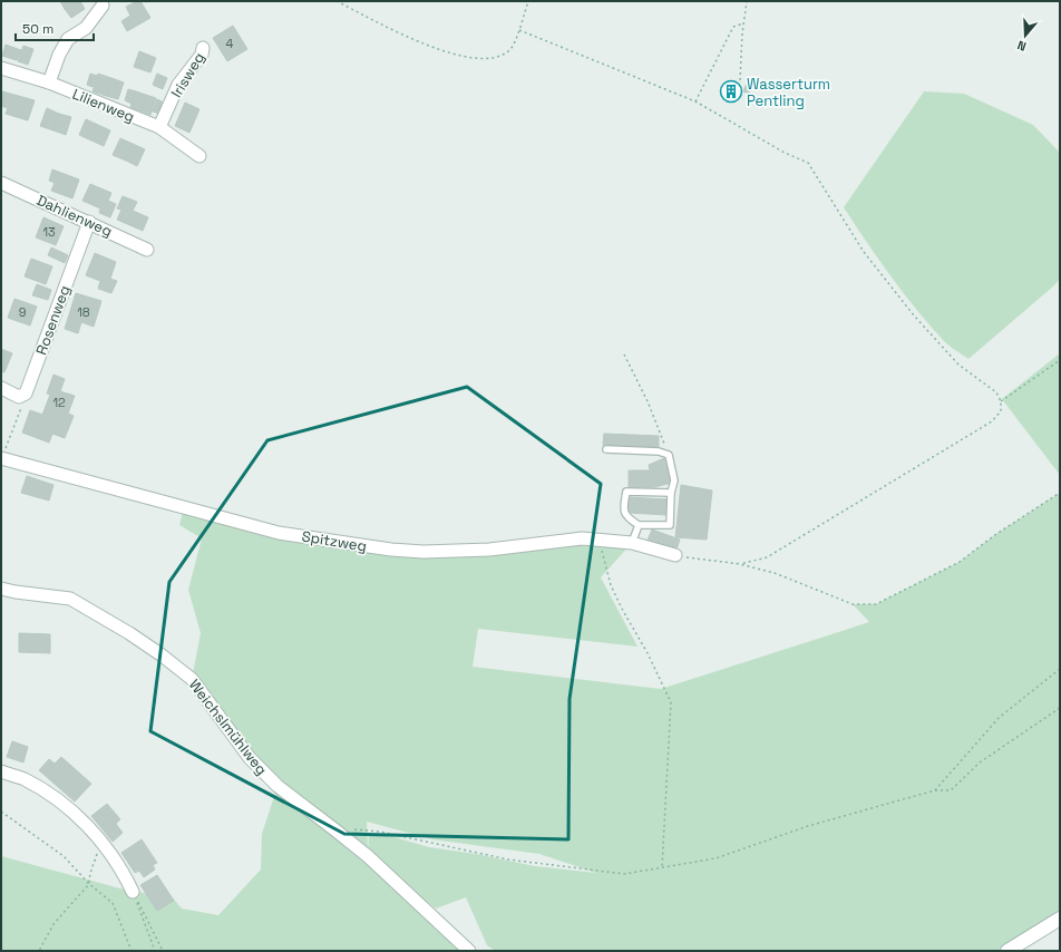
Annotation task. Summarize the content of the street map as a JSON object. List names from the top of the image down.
{
  "streets": {
    "street": [
      "Irisweg",
      "Lilienweg",
      "Dahlienweg",
      "Rosenweg",
      "Spitzweg",
      "Weichslmühlweg"
    ]
  },
  "crossings": [
    ["Irisweg", "Lilienweg"],
    ["Dahlienweg", "Rosenweg"]
  ],
  "places": {
    "building": ["Wasserturm Pentling"]
  },
  "house_numbers": [
    "4",
    "13",
    "9",
    "18",
    "12"
  ],
  "scale_bar": "50 m",
  "north": "bottom"
}
